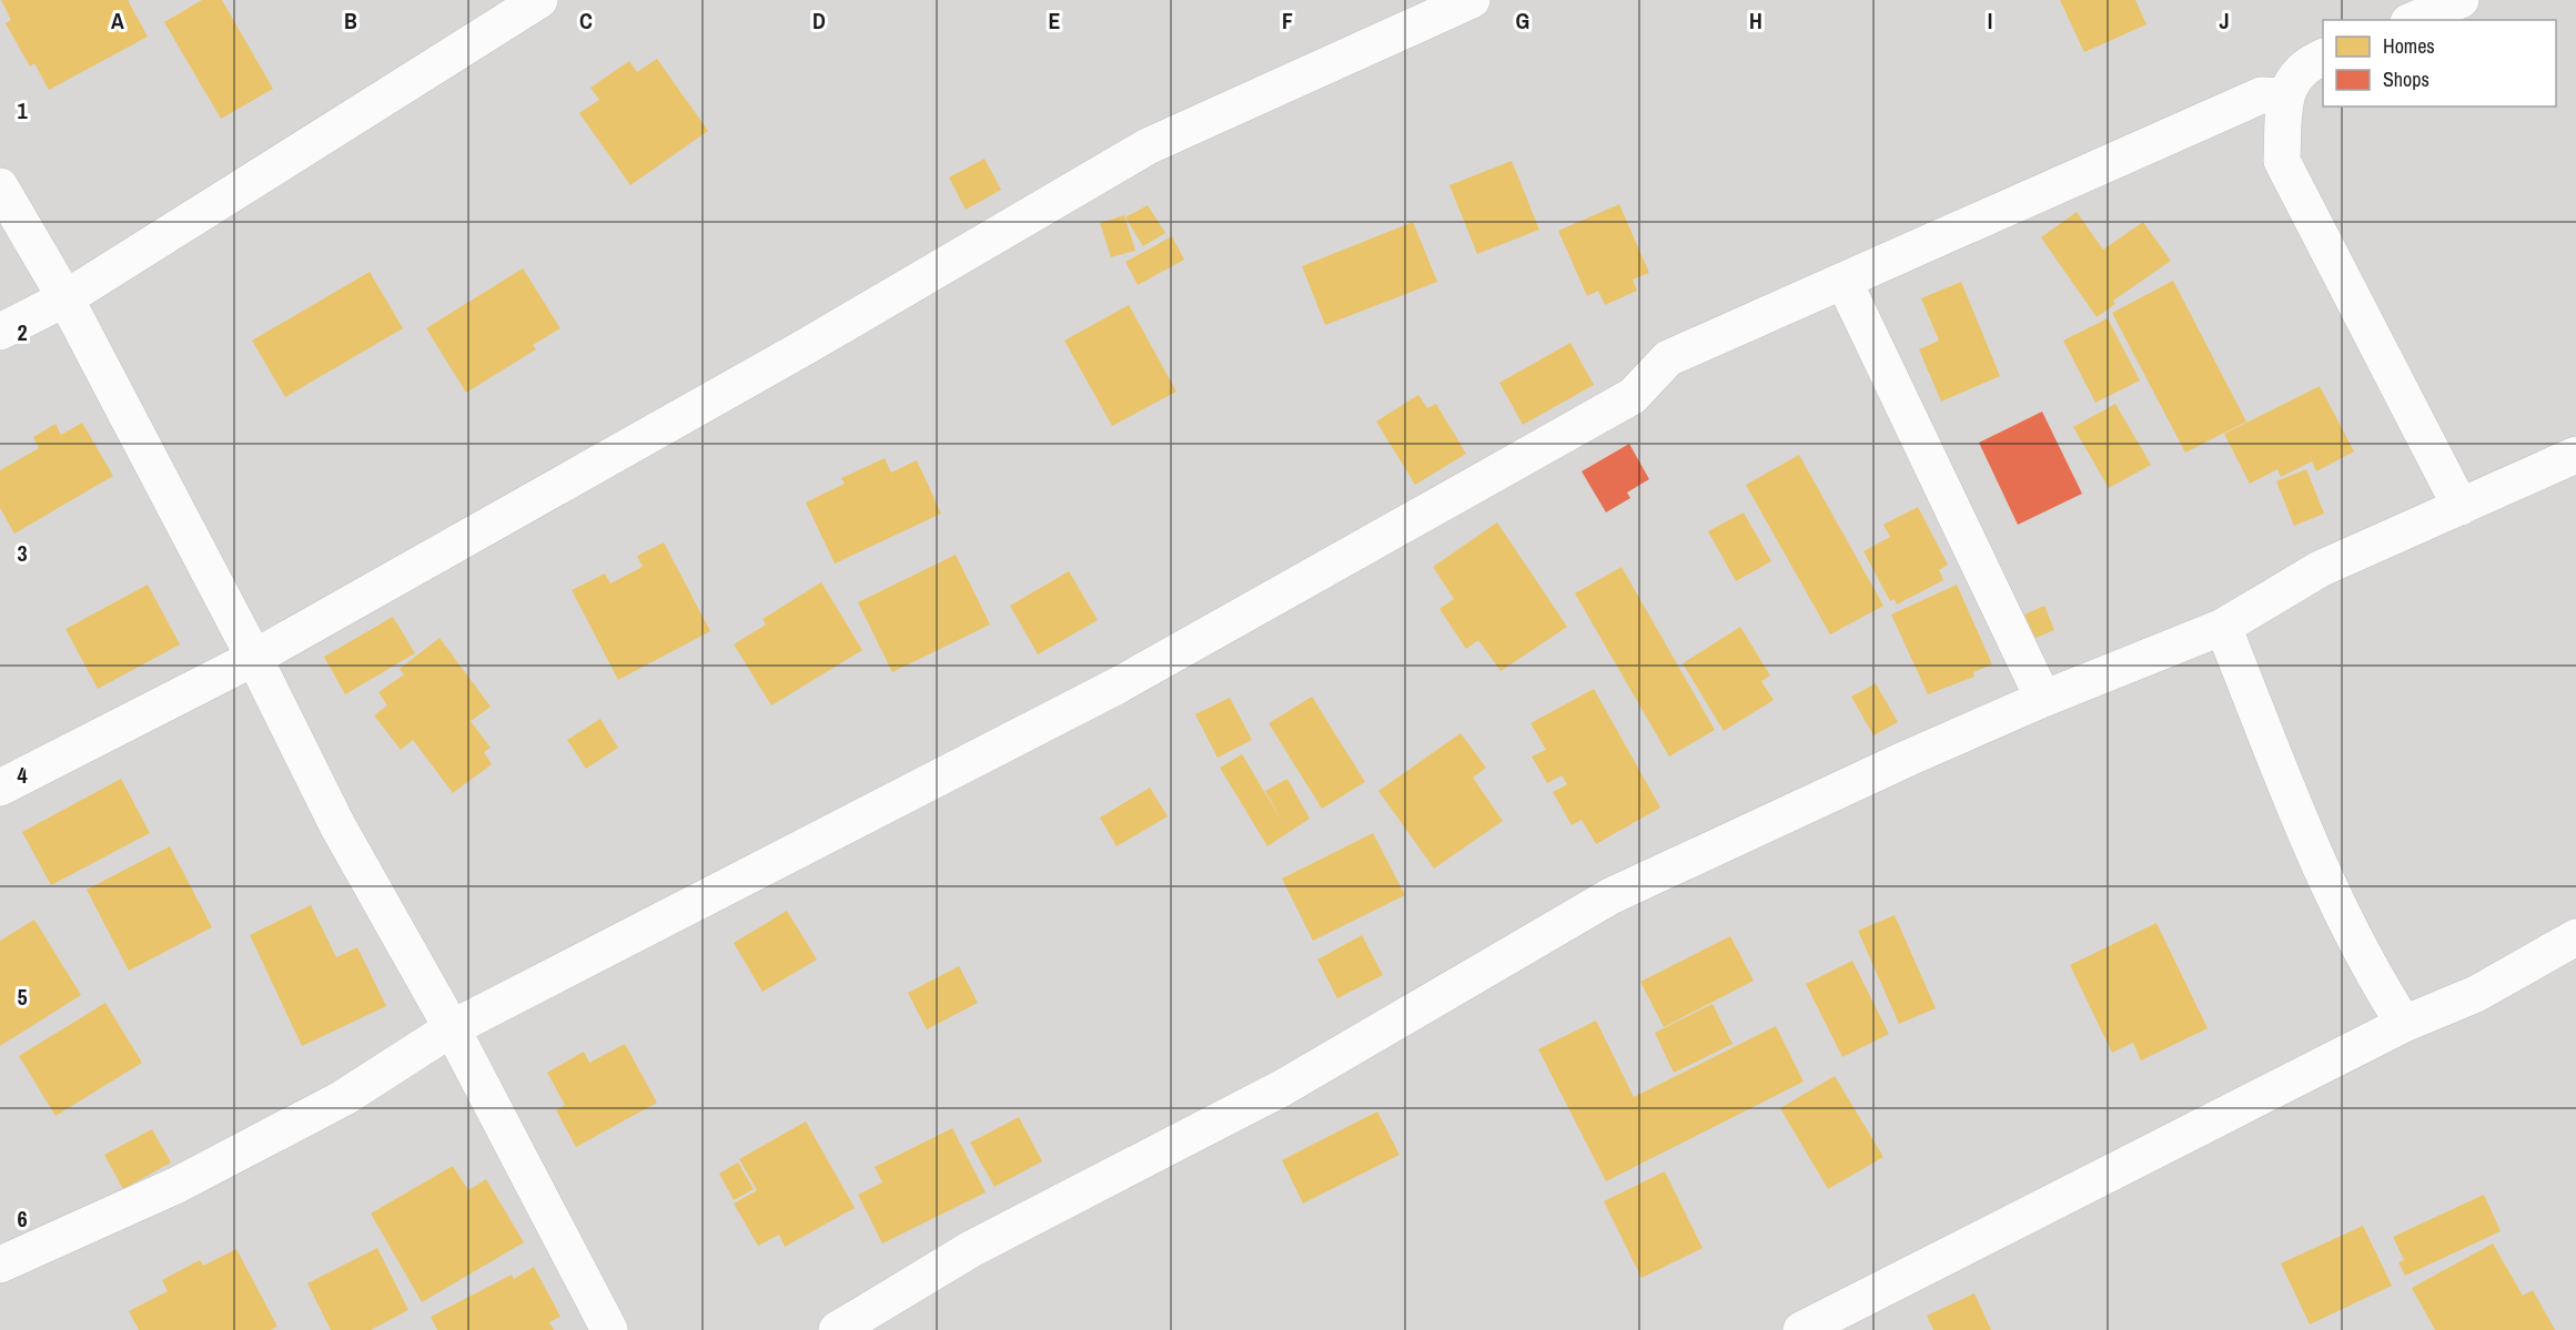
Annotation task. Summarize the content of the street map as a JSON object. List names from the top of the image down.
{
  "legend": ["Homes", "Shops"],
  "grid": {
    "columns": [
      "A",
      "B",
      "C",
      "D",
      "E",
      "F",
      "G",
      "H",
      "I",
      "J"
    ],
    "rows": [
      "1",
      "2",
      "3",
      "4",
      "5",
      "6"
    ]
  }
}
